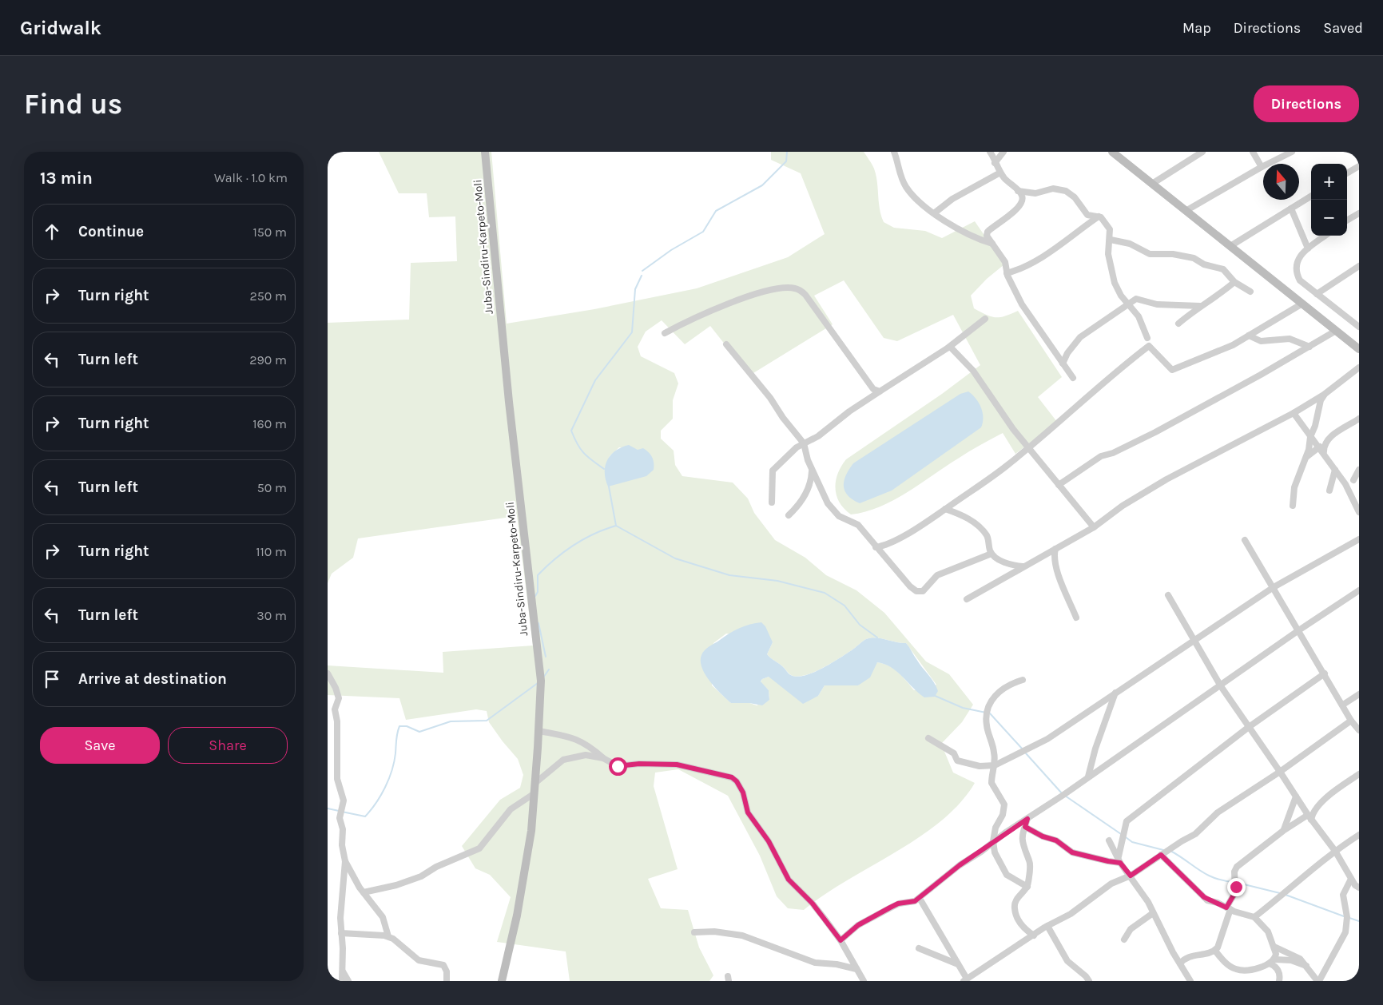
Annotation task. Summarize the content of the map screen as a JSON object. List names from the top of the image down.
{
  "streets": {
    "main road": ["Juba-Sindiru-Karpeto-Moli"]
  },
  "north": "top",
  "page": {
    "header": "Gridwalk",
    "nav": ["Map", "Directions", "Saved"],
    "buttons": [
      "Directions",
      ["Save", "Share"]
    ],
    "title": "Find us",
    "heading": ["13 min", "Walk · 1.0 km"],
    "map_buttons": ["+", "−"],
    "list": [
      ["Continue", "150 m"],
      ["Turn right", "250 m"],
      ["Turn left", "290 m"],
      ["Turn right", "160 m"],
      ["Turn left", "50 m"],
      ["Turn right", "110 m"],
      ["Turn left", "30 m"],
      "Arrive at destination"
    ]
  }
}
